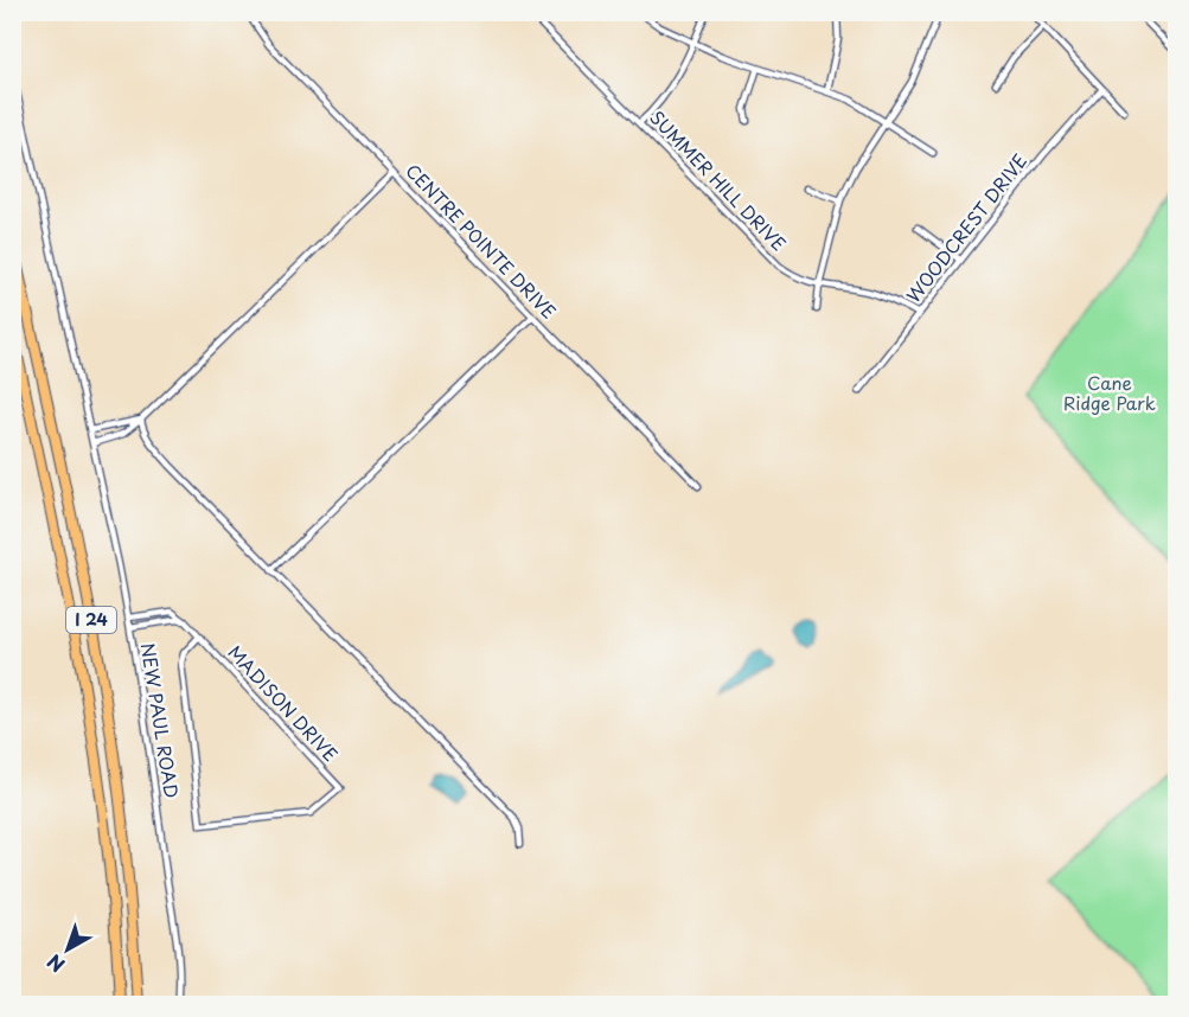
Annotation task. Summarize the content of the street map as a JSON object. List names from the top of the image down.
{
  "streets": {
    "highway": ["I 24"],
    "street": [
      "SUMMER HILL DRIVE",
      "WOODCREST DRIVE",
      "CENTRE POINTE DRIVE",
      "MADISON DRIVE",
      "NEW PAUL ROAD"
    ]
  },
  "crossings": [
    ["SUMMER HILL DRIVE", "WOODCREST DRIVE"]
  ],
  "parks": ["Cane Ridge Park"],
  "north": "bottom left"
}
